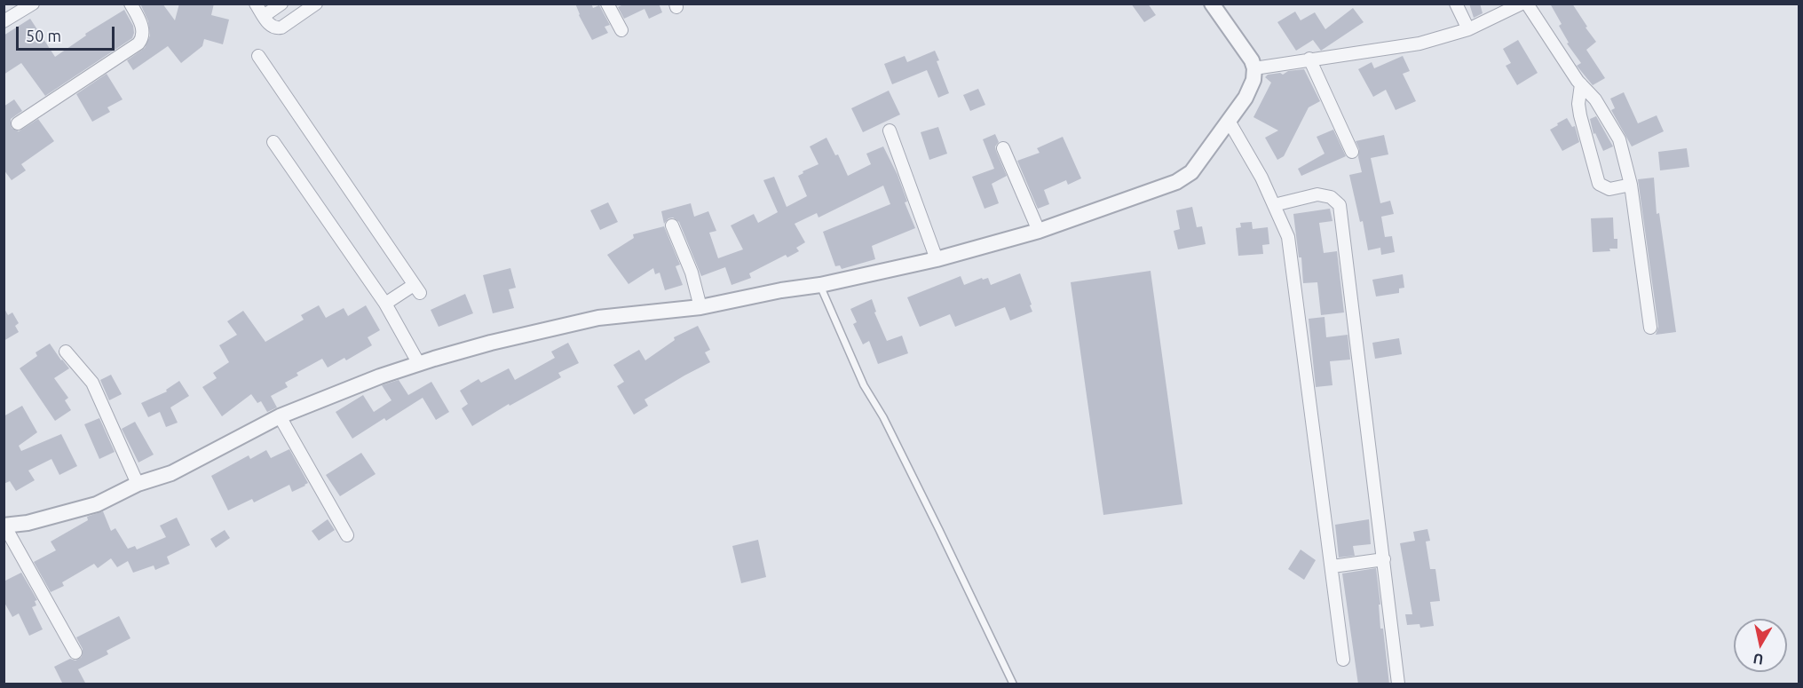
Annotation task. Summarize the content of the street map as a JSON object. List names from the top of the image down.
{
  "scale_bar": "50 m",
  "north": "bottom"
}
